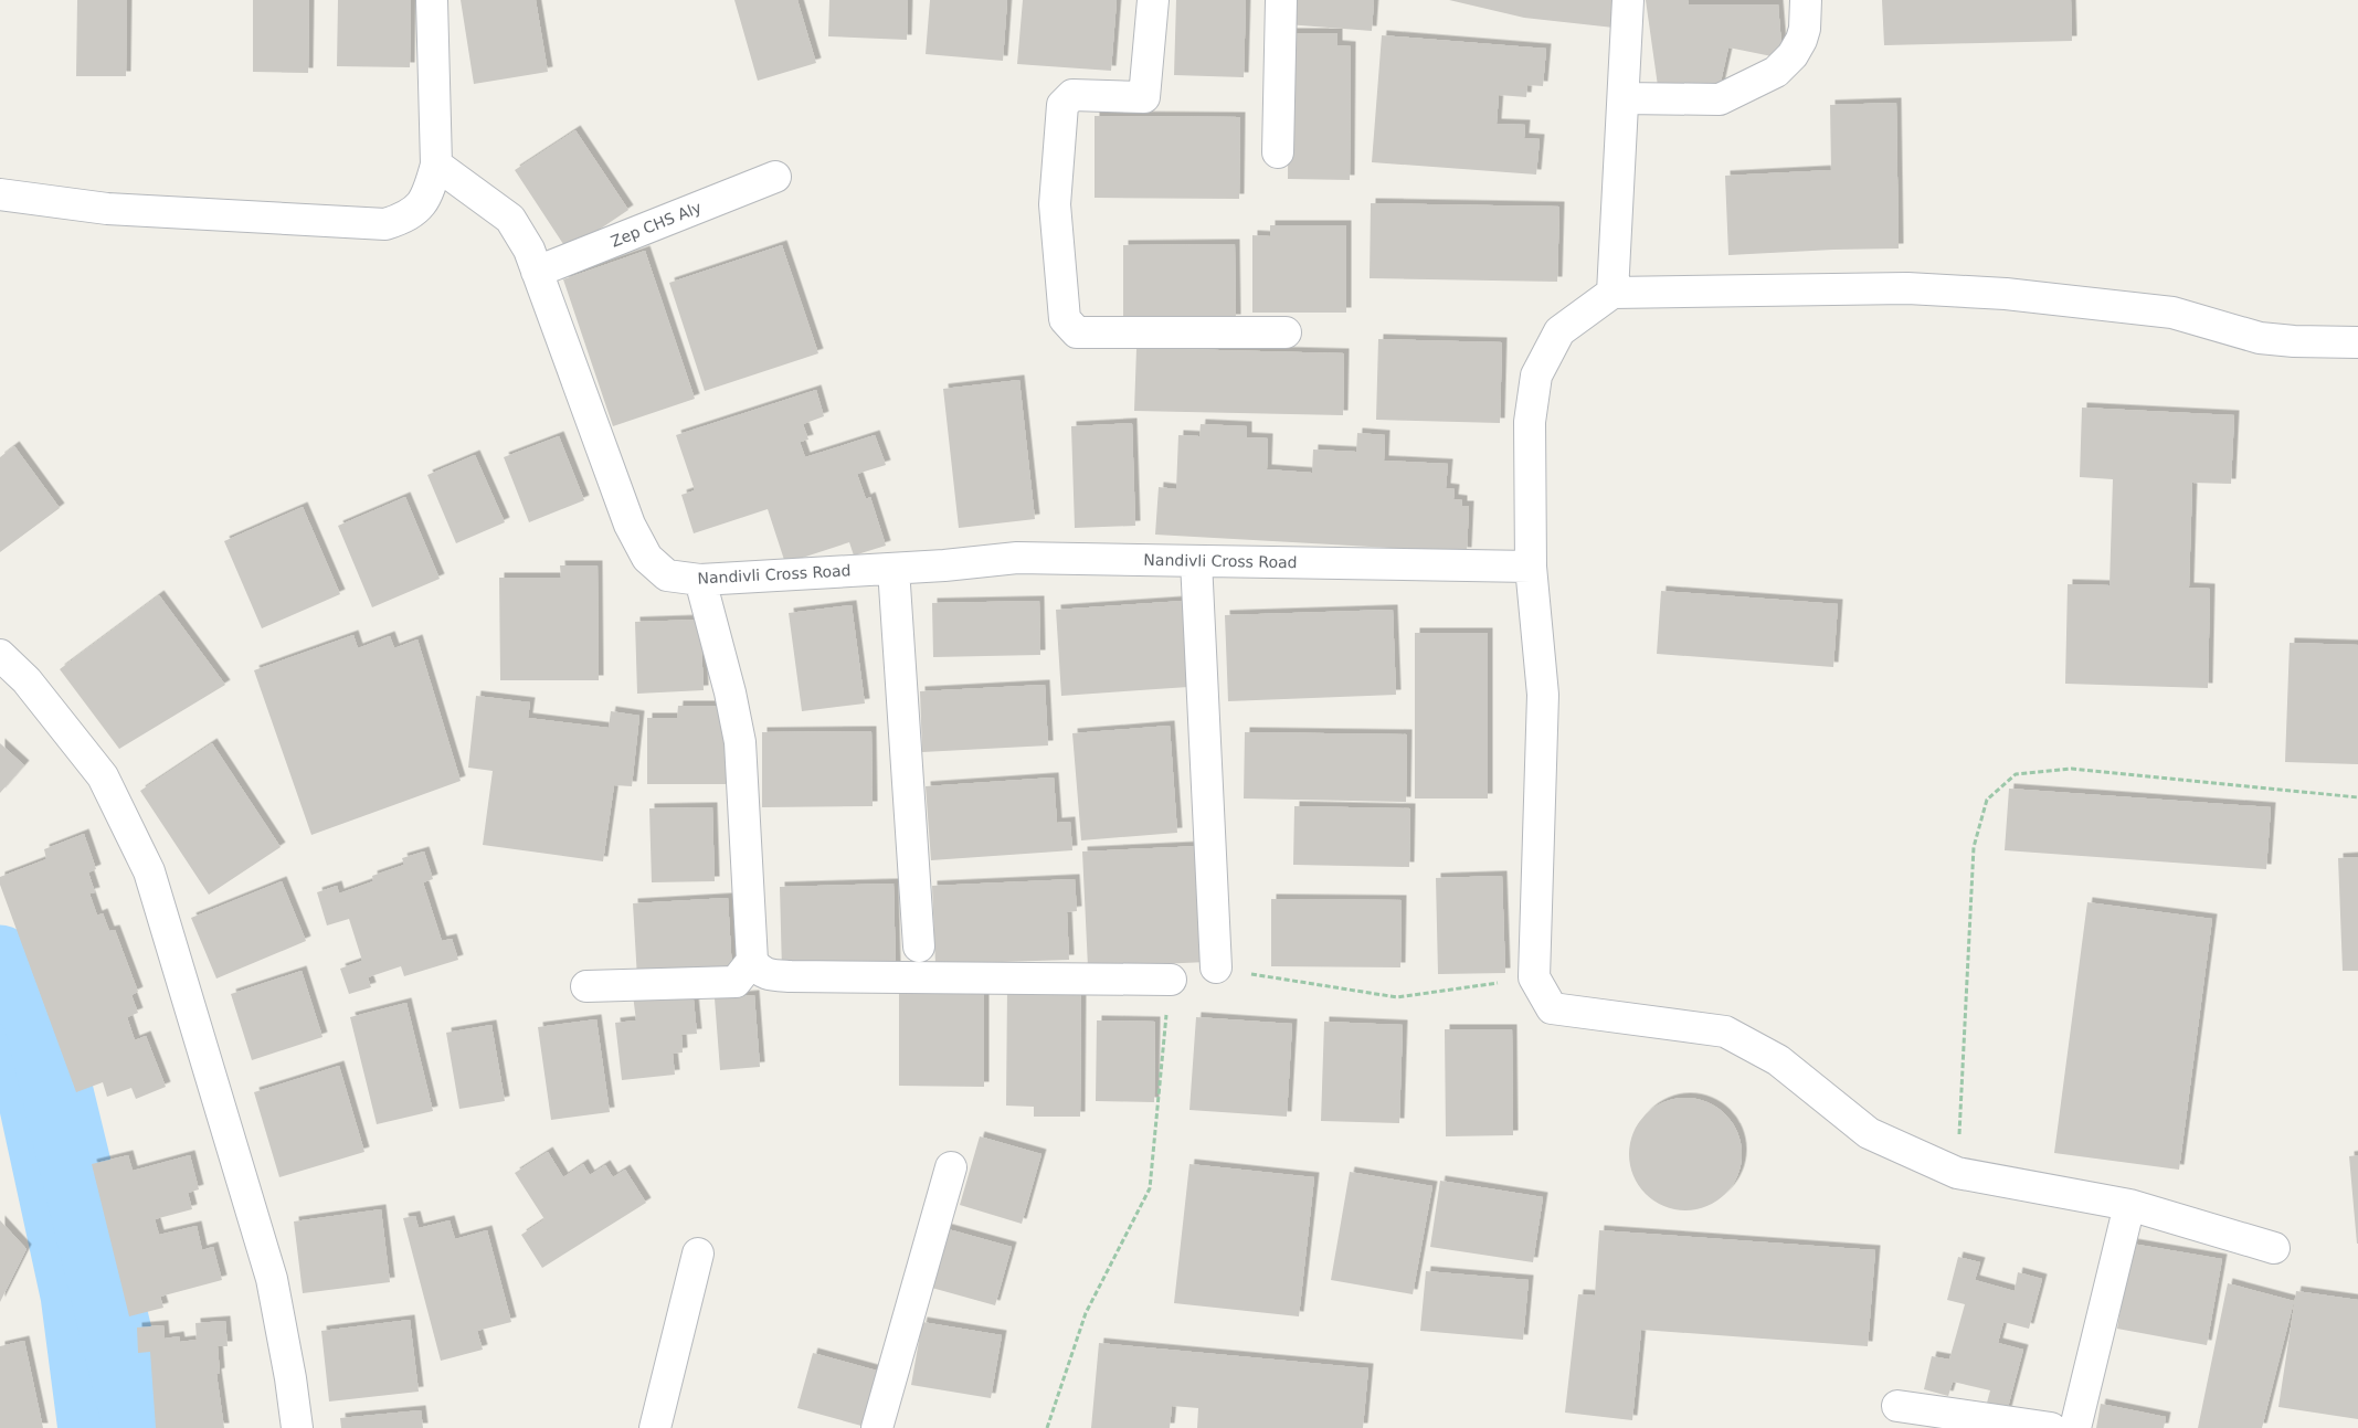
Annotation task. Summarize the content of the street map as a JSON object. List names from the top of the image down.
{
  "streets": {
    "street": ["Zep CHS Aly", "Nandivli Cross Road"]
  },
  "crossings": [
    ["Zep CHS Aly", "Nandivli Cross Road"]
  ]
}
